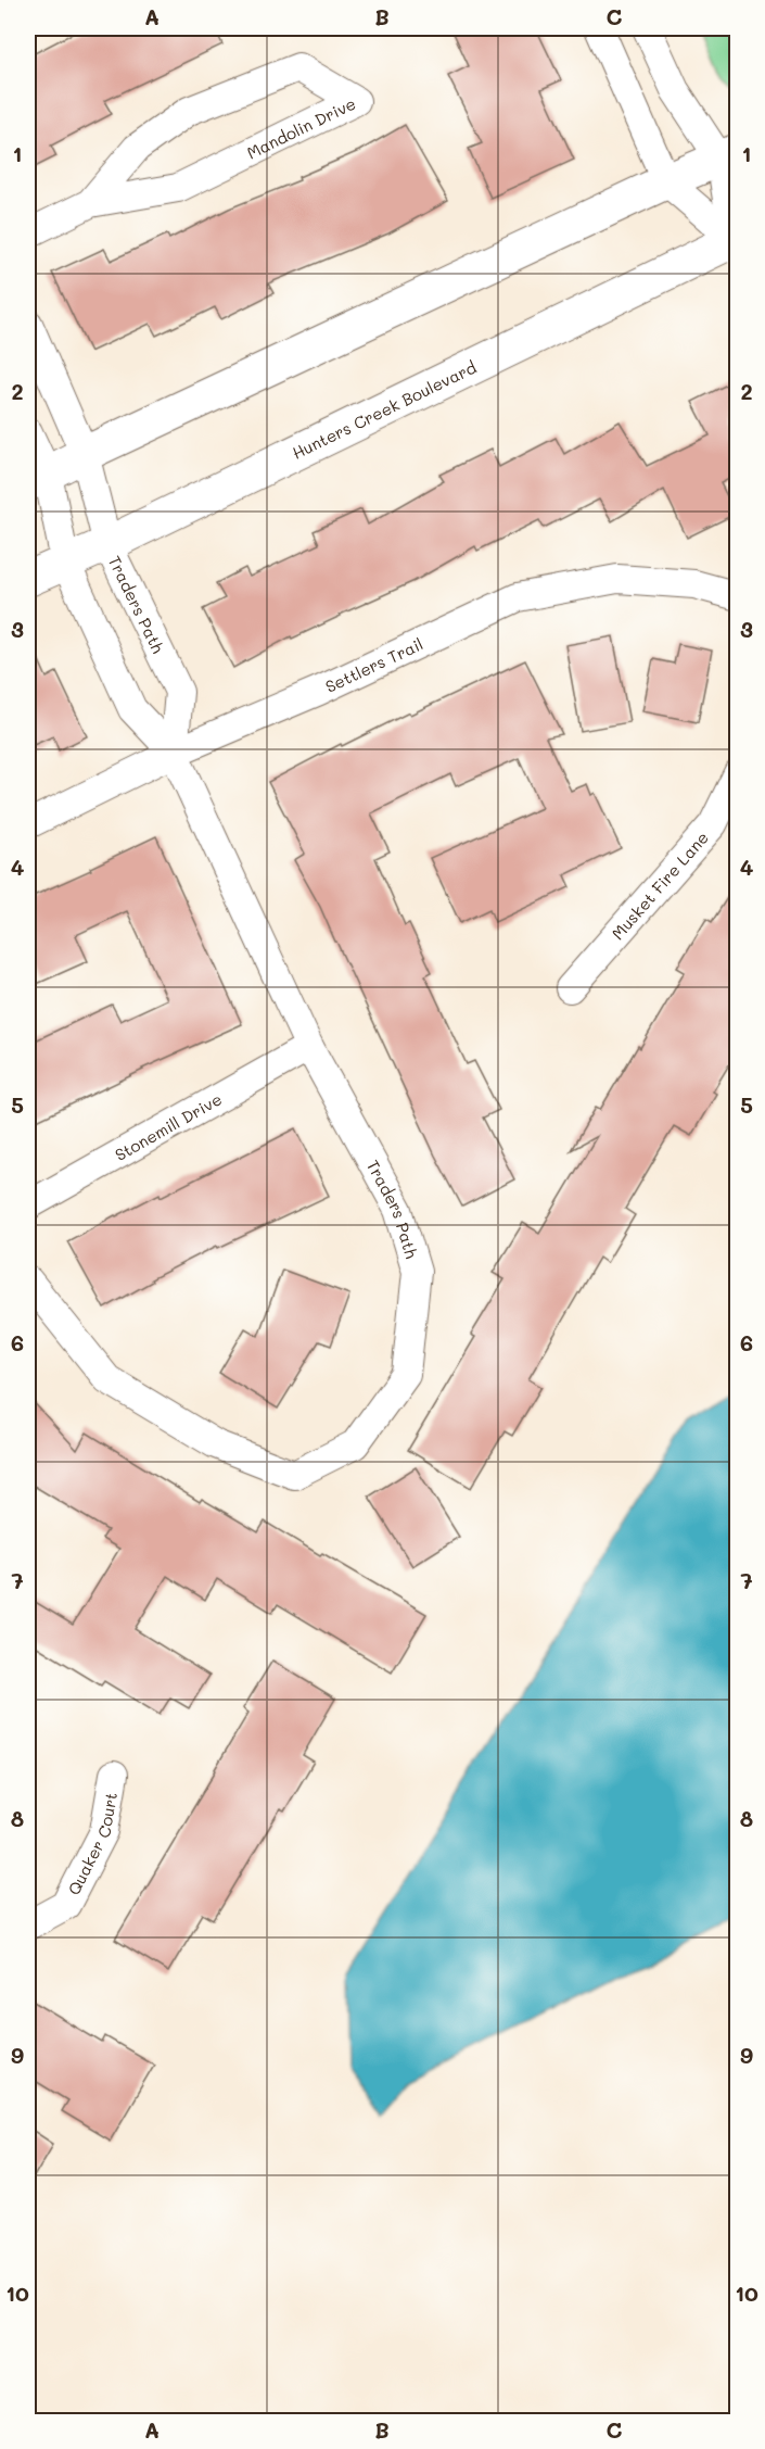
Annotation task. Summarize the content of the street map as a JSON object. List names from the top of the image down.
{
  "streets": {
    "street": [
      "Mandolin Drive",
      "Hunters Creek Boulevard",
      "Traders Path",
      "Settlers Trail",
      "Musket Fire Lane",
      "Stonemill Drive",
      "Quaker Court"
    ]
  },
  "crossings": [
    ["Hunters Creek Boulevard", "Traders Path"],
    ["Traders Path", "Settlers Trail"],
    ["Traders Path", "Stonemill Drive"]
  ],
  "grid": {
    "columns": ["A", "B", "C"],
    "rows": [
      "1",
      "2",
      "3",
      "4",
      "5",
      "6",
      "7",
      "8",
      "9",
      "10"
    ]
  }
}
